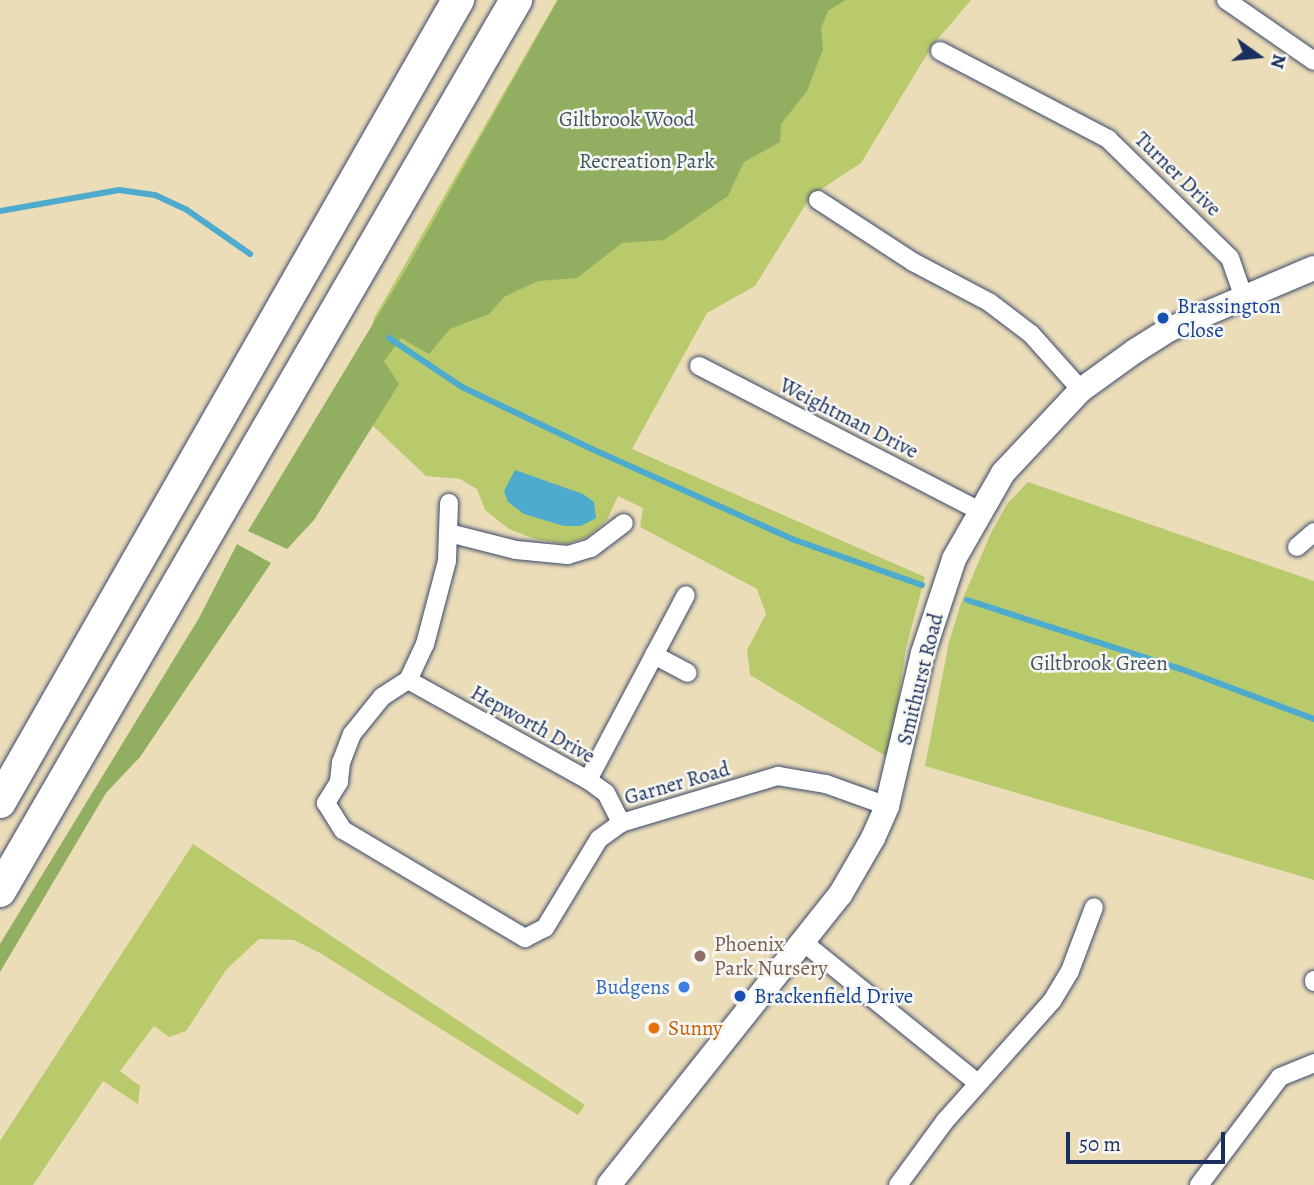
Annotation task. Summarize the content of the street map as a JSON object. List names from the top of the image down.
{
  "streets": {
    "street": [
      "Turner Drive",
      "Weightman Drive",
      "Smithurst Road",
      "Hepworth Drive",
      "Garner Road"
    ]
  },
  "crossings": [
    ["Turner Drive", "Smithurst Road"],
    ["Weightman Drive", "Smithurst Road"],
    ["Smithurst Road", "Garner Road"],
    ["Hepworth Drive", "Garner Road"]
  ],
  "parks": ["Giltbrook Wood", "Recreation Park", "Giltbrook Green"],
  "places": [
    "Brassington Close",
    "Phoenix Park Nursery",
    "Budgens",
    "Brackenfield Drive",
    "Sunny"
  ],
  "scale_bar": "50 m",
  "north": "right"
}
